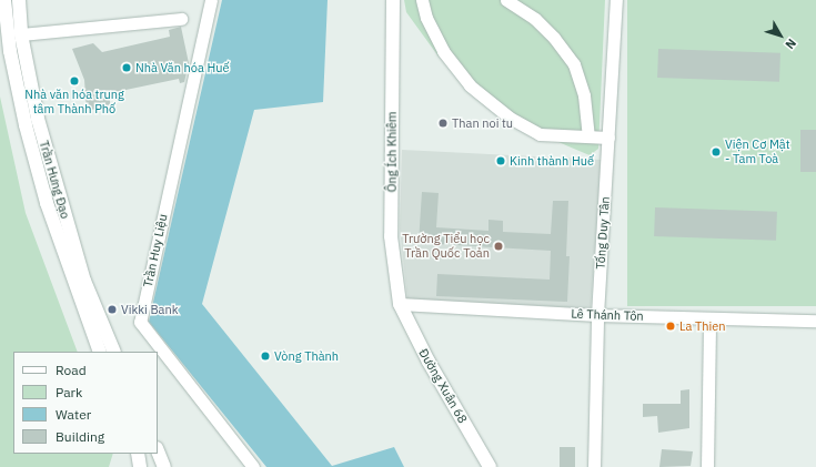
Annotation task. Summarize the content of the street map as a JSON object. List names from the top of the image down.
{
  "streets": {
    "main road": ["Ông Ích Khiêm", "Trần Hưng Đạo", "Đường Xuân 68"],
    "street": ["Tống Duy Tân", "Trần Huy Liệu", "Lê Thánh Tôn"]
  },
  "crossings": [
    ["Ông Ích Khiêm", "Lê Thánh Tôn"],
    ["Ông Ích Khiêm", "Đường Xuân 68"],
    ["Tống Duy Tân", "Lê Thánh Tôn"],
    ["Lê Thánh Tôn", "Đường Xuân 68"]
  ],
  "places": [
    "Nhà Văn hóa Huế",
    "Nhà văn hóa trung tâm Thành Phố",
    "Than noi tu",
    "Viện Cơ Mật - Tam Toà",
    "Kinh thành Huế",
    "Trường Tiểu học Trần Quốc Toản",
    "Vikki Bank",
    "La Thien",
    "Vòng Thành"
  ],
  "legend": [
    "Road",
    "Park",
    "Water",
    "Building"
  ],
  "north": "bottom right"
}
